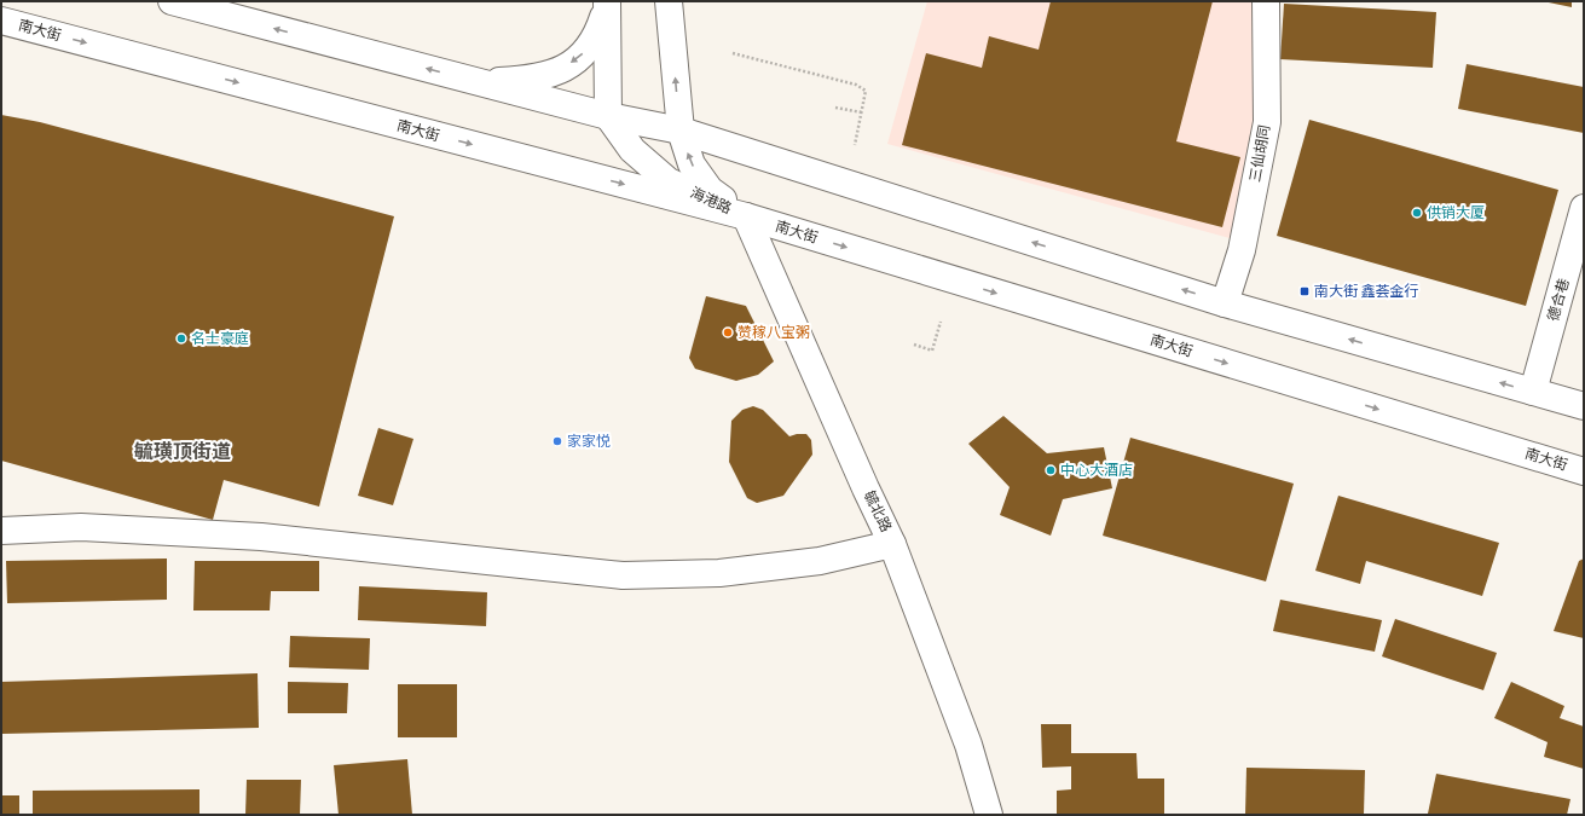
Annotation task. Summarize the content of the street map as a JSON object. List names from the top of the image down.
{
  "streets": {
    "main road": [
      "南大街",
      "三仙胡同",
      "海港路",
      "德合巷",
      "毓北路"
    ]
  },
  "crossings": [
    ["南大街", "海港路"],
    ["南大街", "毓北路"],
    ["海港路", "毓北路"]
  ],
  "districts": ["毓璜顶街道"],
  "places": {
    "other": [
      "供销大厦",
      "赞稼八宝粥",
      "名士豪庭",
      "家家悦",
      "中心大酒店"
    ],
    "transit": ["南大街 鑫荟金行"]
  }
}
